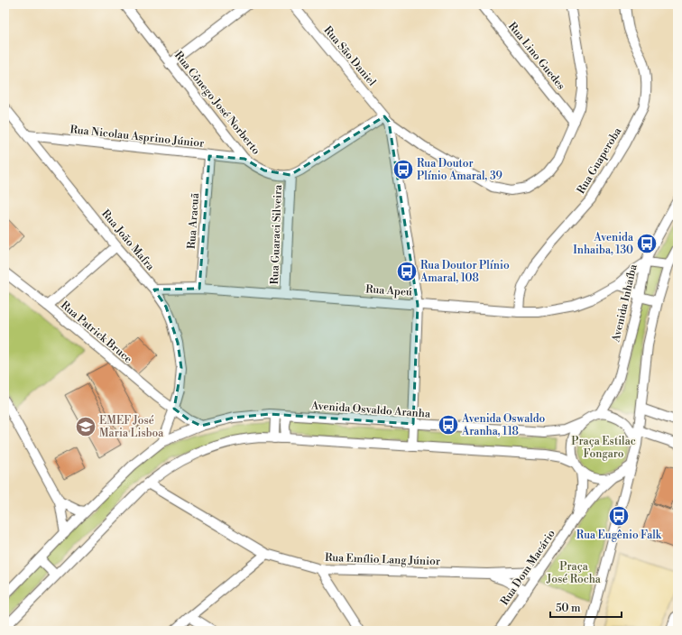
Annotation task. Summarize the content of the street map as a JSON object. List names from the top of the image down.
{
  "streets": {
    "street": [
      "Rua São Daniel",
      "Rua Lino Guedes",
      "Rua Cônego José Norberto",
      "Rua Nicolau Asprino Júnior",
      "Rua Guaperoba",
      "Rua Aracuã",
      "Rua Guaraci Silveira",
      "Rua João Mafra",
      "Rua Apeú",
      "Avenida Inhaíba",
      "Rua Patrick Bruce",
      "Avenida Osvaldo Aranha",
      "Rua Emílio Lang Júnior",
      "Rua Dom Macário"
    ]
  },
  "crossings": [
    ["Rua Cônego José Norberto", "Rua Nicolau Asprino Júnior"],
    ["Rua Cônego José Norberto", "Rua Guaraci Silveira"],
    ["Rua Nicolau Asprino Júnior", "Rua Aracuã"],
    ["Rua Nicolau Asprino Júnior", "Rua João Mafra"],
    ["Rua Guaperoba", "Rua Apeú"],
    ["Rua Aracuã", "Rua Apeú"],
    ["Rua Guaraci Silveira", "Rua Apeú"],
    ["Rua João Mafra", "Rua Apeú"],
    ["Rua João Mafra", "Rua Patrick Bruce"],
    ["Rua João Mafra", "Avenida Osvaldo Aranha"],
    ["Rua Apeú", "Avenida Inhaíba"],
    ["Avenida Inhaíba", "Avenida Osvaldo Aranha"],
    ["Avenida Inhaíba", "Rua Dom Macário"],
    ["Avenida Osvaldo Aranha", "Rua Dom Macário"],
    ["Rua Emílio Lang Júnior", "Rua Dom Macário"]
  ],
  "parks": ["Praça Estilac Fongaro", "Praça José Rocha"],
  "places": {
    "bus stop": [
      "Rua Doutor Plínio Amaral, 39",
      "Avenida Inhaiba, 130",
      "Rua Doutor Plínio Amaral, 108",
      "Avenida Oswaldo Aranha, 118",
      "Rua Eugênio Falk"
    ],
    "school or university": ["EMEF José Maria Lisboa"]
  },
  "scale_bar": "50 m"
}
